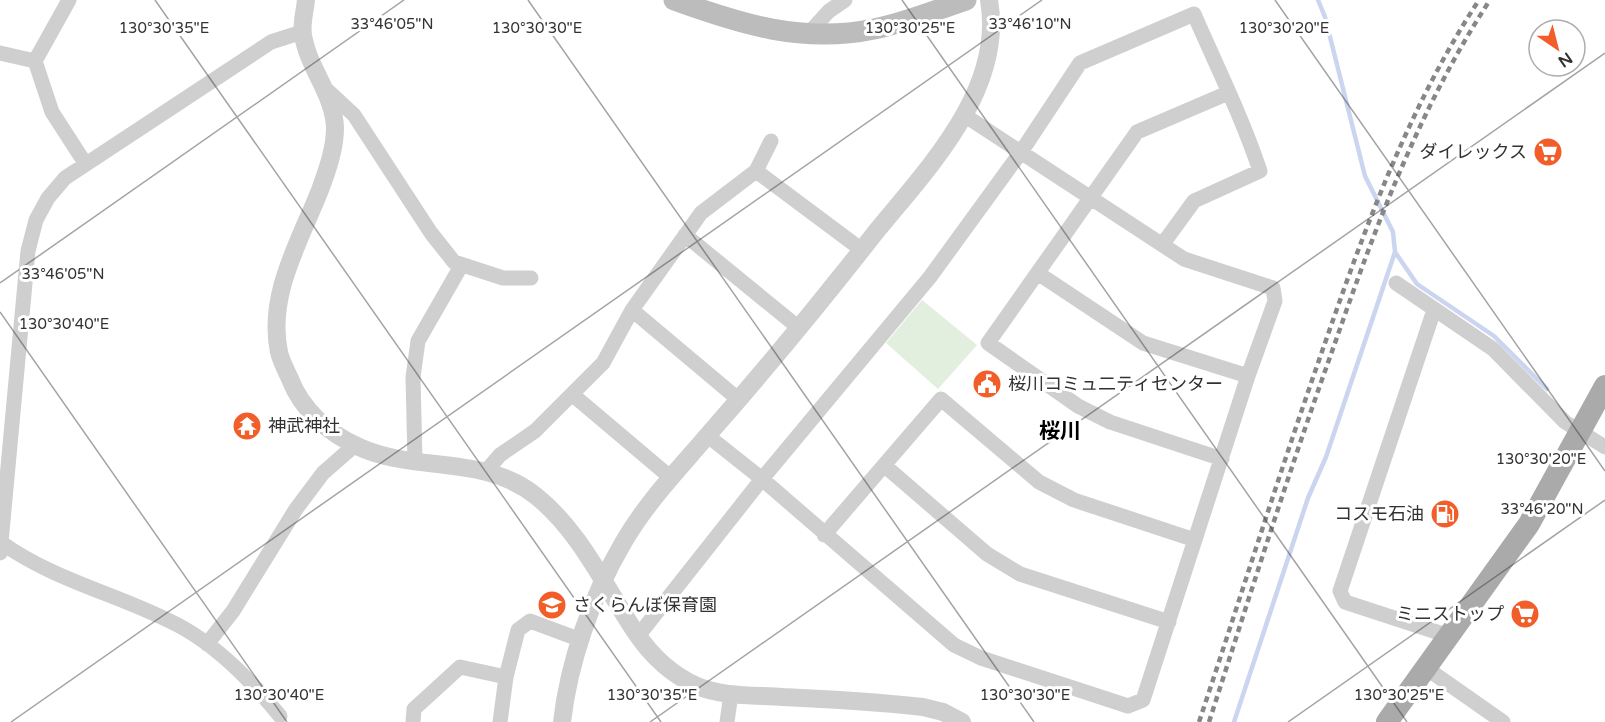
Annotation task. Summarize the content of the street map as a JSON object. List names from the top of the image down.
{
  "districts": ["桜川"],
  "places": {
    "supermarket": ["ダイレックス", "ミニストップ"],
    "public building": ["桜川コミュ二ティセンター"],
    "temple": ["神武神社"],
    "fuel station": ["コスモ石油"],
    "school or university": ["さくらんぼ保育園"]
  },
  "north": "bottom right",
  "coordinates": [
    "33°46'05\"N",
    "33°46'10\"N",
    "130°30'35\"E",
    "130°30'30\"E",
    "130°30'25\"E",
    "130°30'20\"E",
    "130°30'40\"E",
    "33°46'20\"N"
  ]
}
